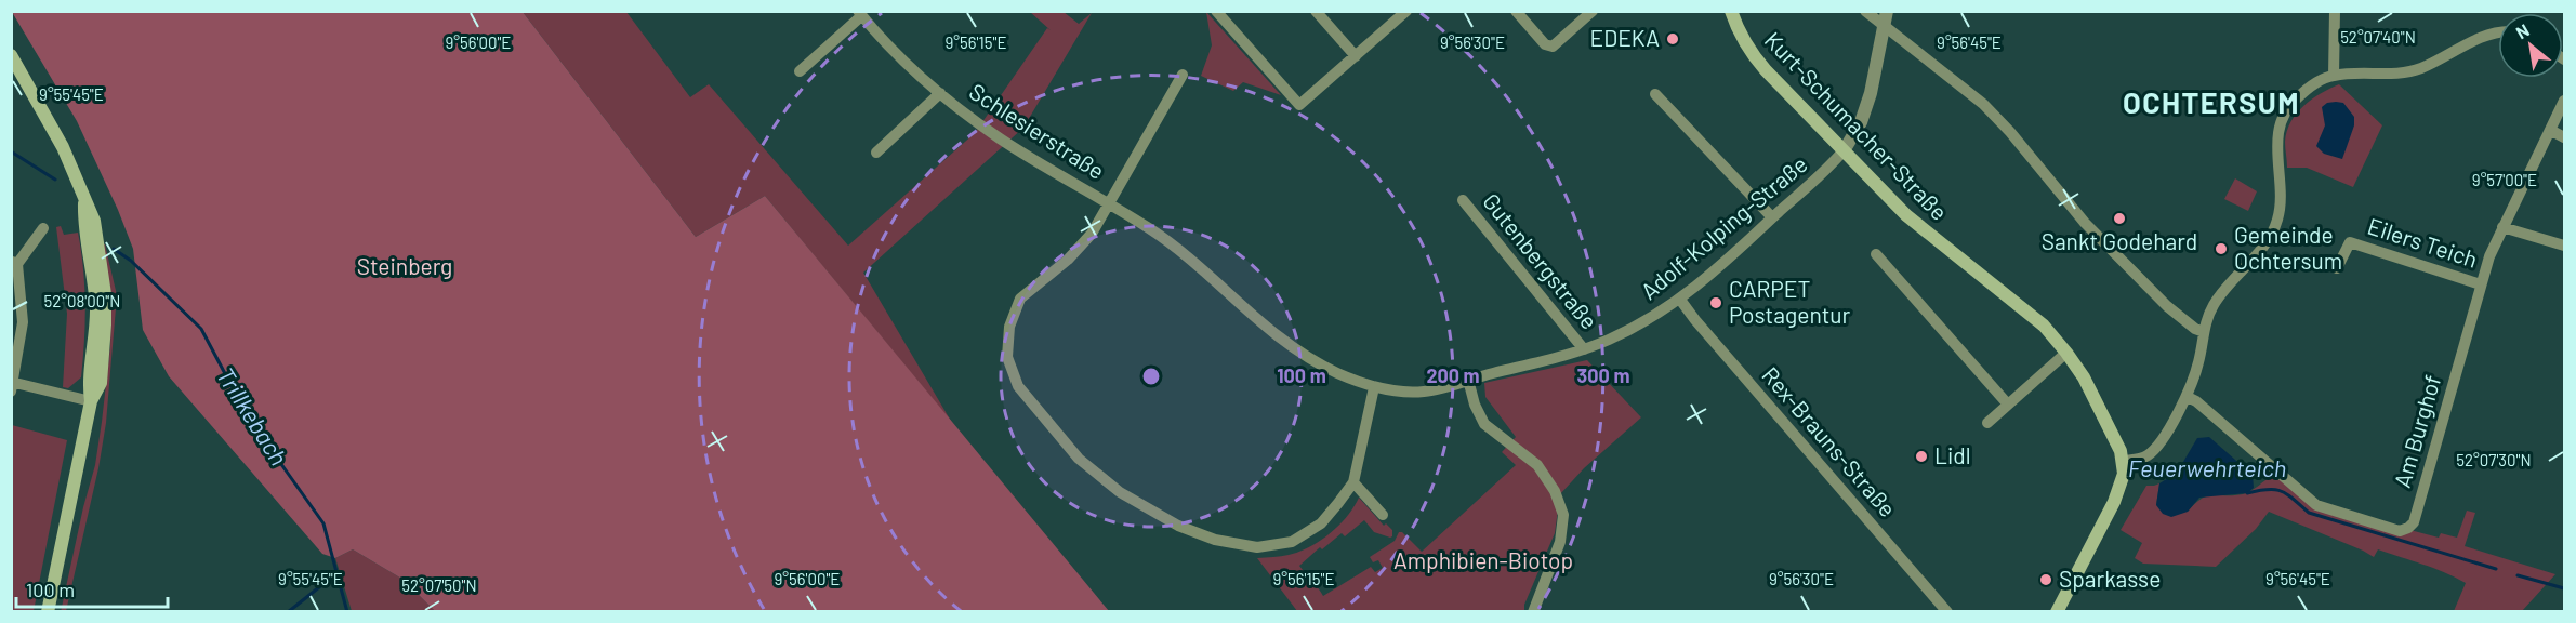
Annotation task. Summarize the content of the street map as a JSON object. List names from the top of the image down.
{
  "streets": {
    "main road": ["Kurt-Schumacher-Straße"],
    "street": [
      "Schlesierstraße",
      "Adolf-Kolping-Straße",
      "Eilers Teich",
      "Gutenbergstraße",
      "Am Burghof",
      "Rex-Brauns-Straße"
    ]
  },
  "crossings": [
    ["Kurt-Schumacher-Straße", "Adolf-Kolping-Straße"],
    ["Schlesierstraße", "Adolf-Kolping-Straße"],
    ["Adolf-Kolping-Straße", "Gutenbergstraße"],
    ["Adolf-Kolping-Straße", "Rex-Brauns-Straße"],
    ["Eilers Teich", "Am Burghof"]
  ],
  "districts": ["OCHTERSUM"],
  "water": ["Trillkebach", "Feuerwehrteich"],
  "parks": ["Steinberg", "Amphibien-Biotop"],
  "places": [
    "EDEKA",
    "Sankt Godehard",
    "Gemeinde Ochtersum",
    "CARPET Postagentur",
    "Lidl",
    "Sparkasse"
  ],
  "scale_bar": "100 m",
  "north": "top left",
  "coordinates": [
    "52°07'40\"N",
    "9°56'00\"E",
    "9°56'15\"E",
    "9°56'30\"E",
    "9°56'45\"E",
    "9°55'45\"E",
    "9°57'00\"E",
    "52°08'00\"N",
    "52°07'30\"N",
    "52°07'50\"N"
  ],
  "rings": ["100 m", "200 m", "300 m"]
}
